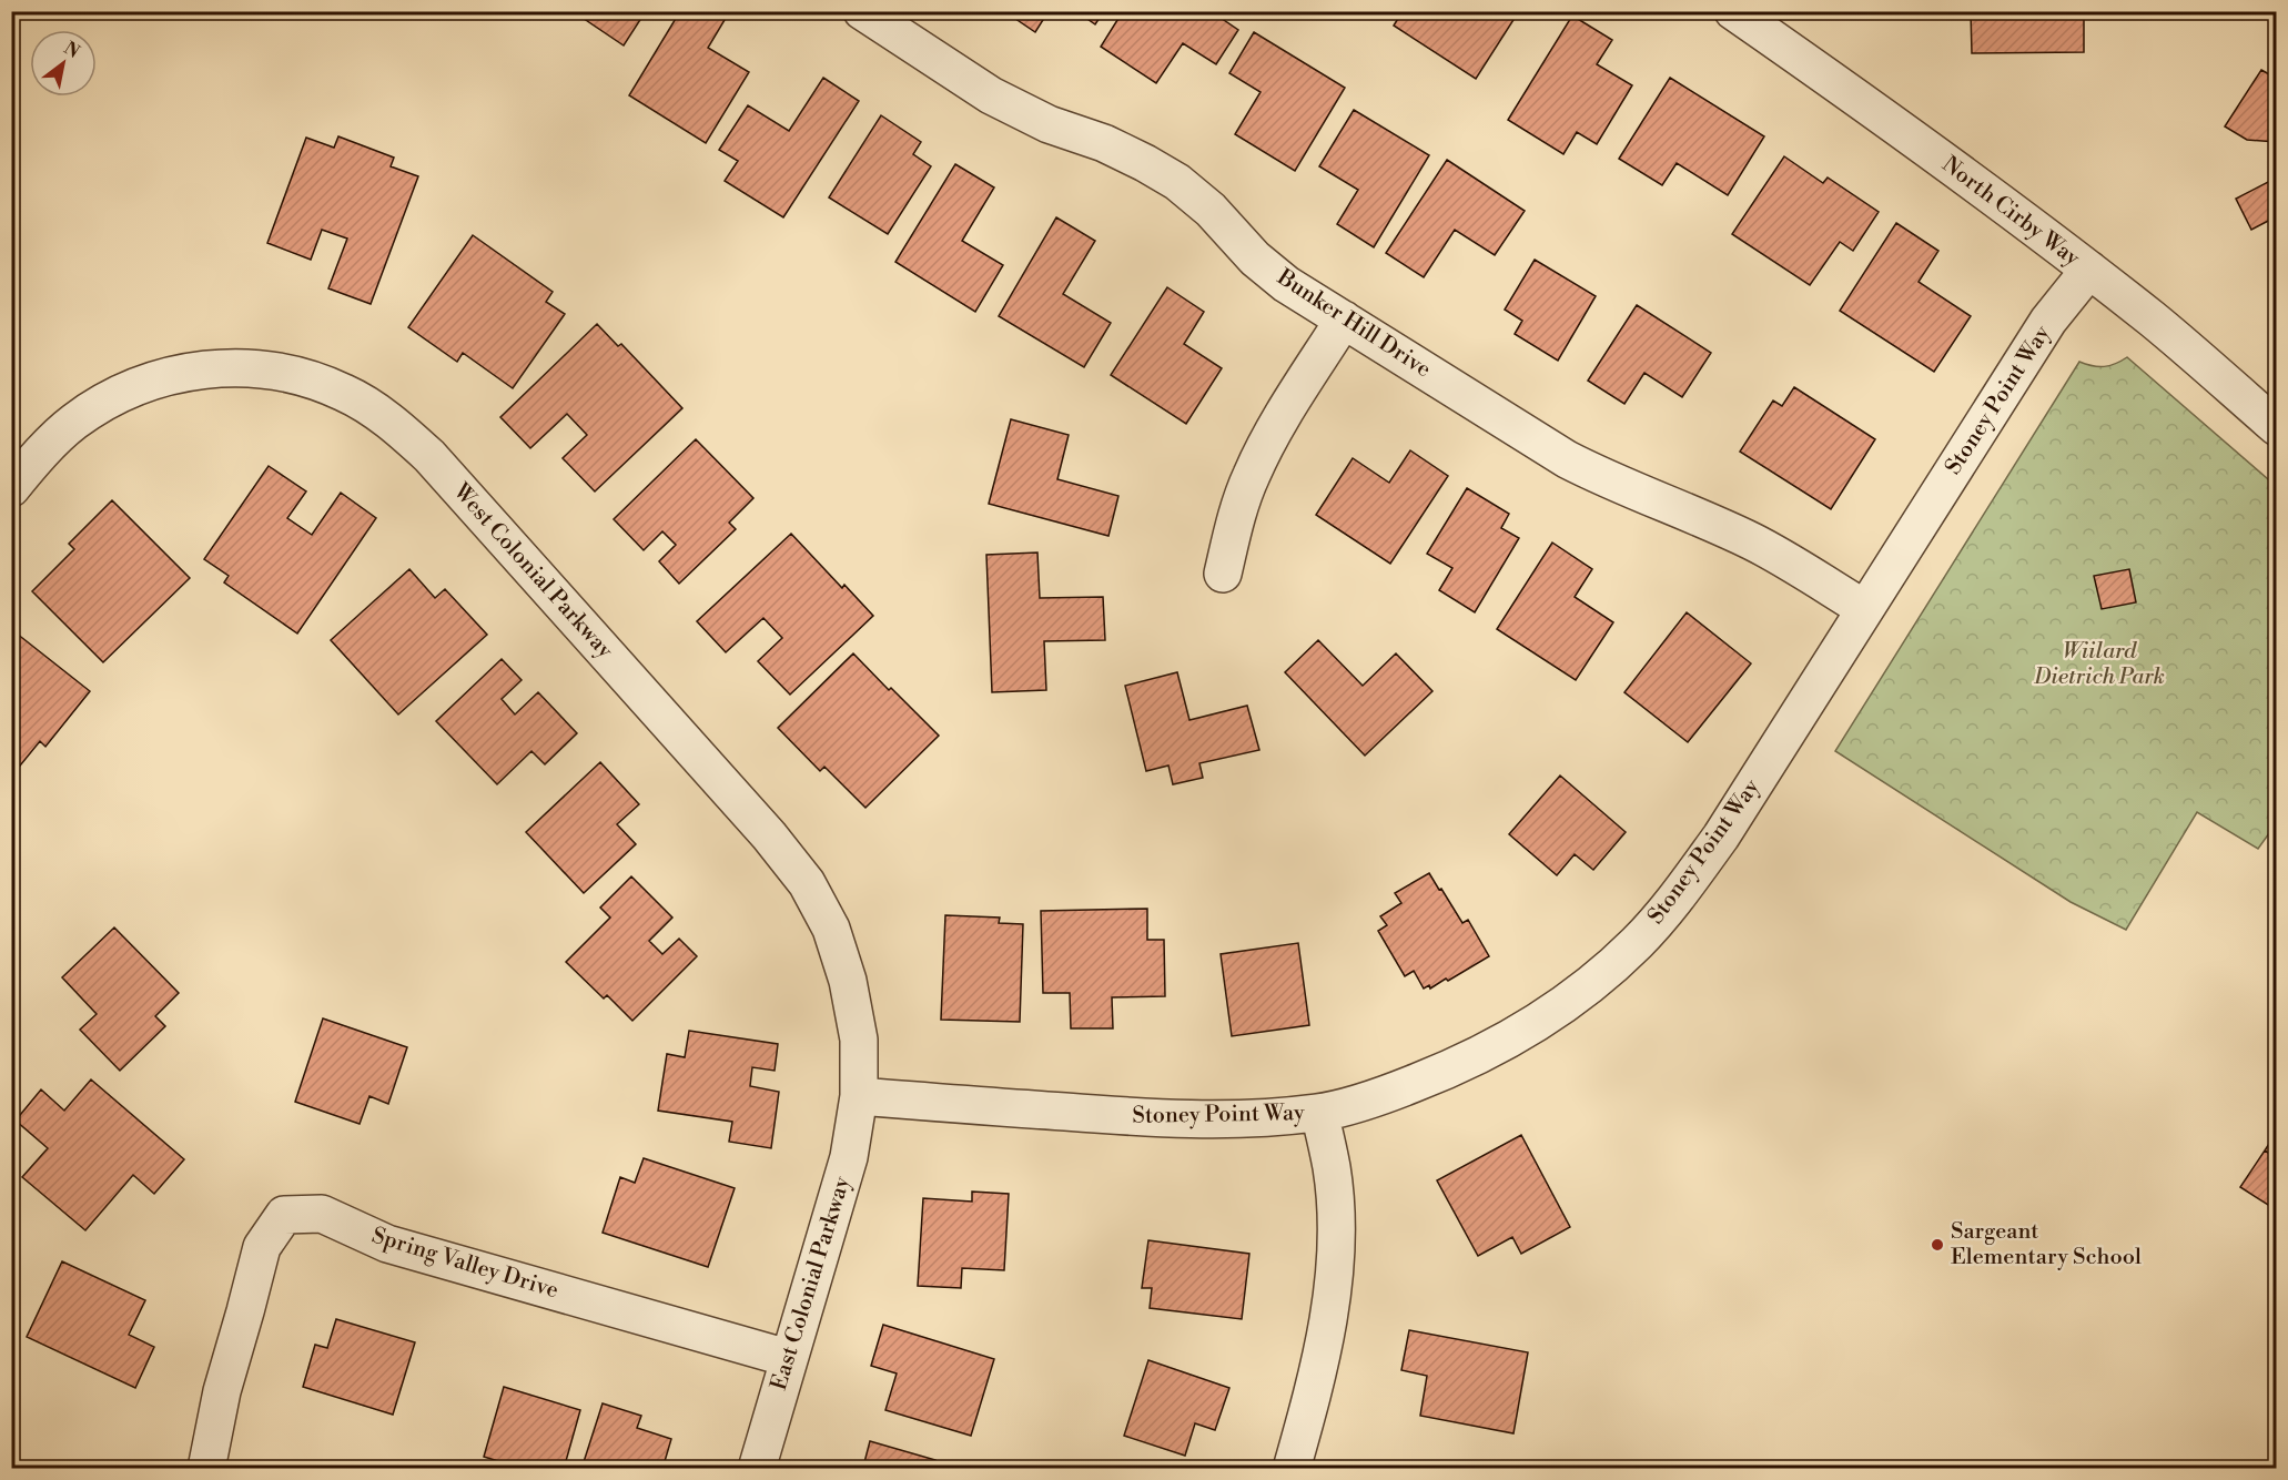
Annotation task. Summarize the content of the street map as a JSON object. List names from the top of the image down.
{
  "streets": {
    "street": [
      "North Cirby Way",
      "Bunker Hill Drive",
      "Stoney Point Way",
      "West Colonial Parkway",
      "Spring Valley Drive",
      "East Colonial Parkway"
    ]
  },
  "crossings": [
    ["North Cirby Way", "Stoney Point Way"],
    ["Bunker Hill Drive", "Stoney Point Way"],
    ["Stoney Point Way", "West Colonial Parkway"],
    ["Stoney Point Way", "East Colonial Parkway"],
    ["West Colonial Parkway", "East Colonial Parkway"],
    ["Spring Valley Drive", "East Colonial Parkway"]
  ],
  "parks": ["Wiilard Dietrich Park"],
  "places": ["Sargeant Elementary School"],
  "north": "top right"
}
